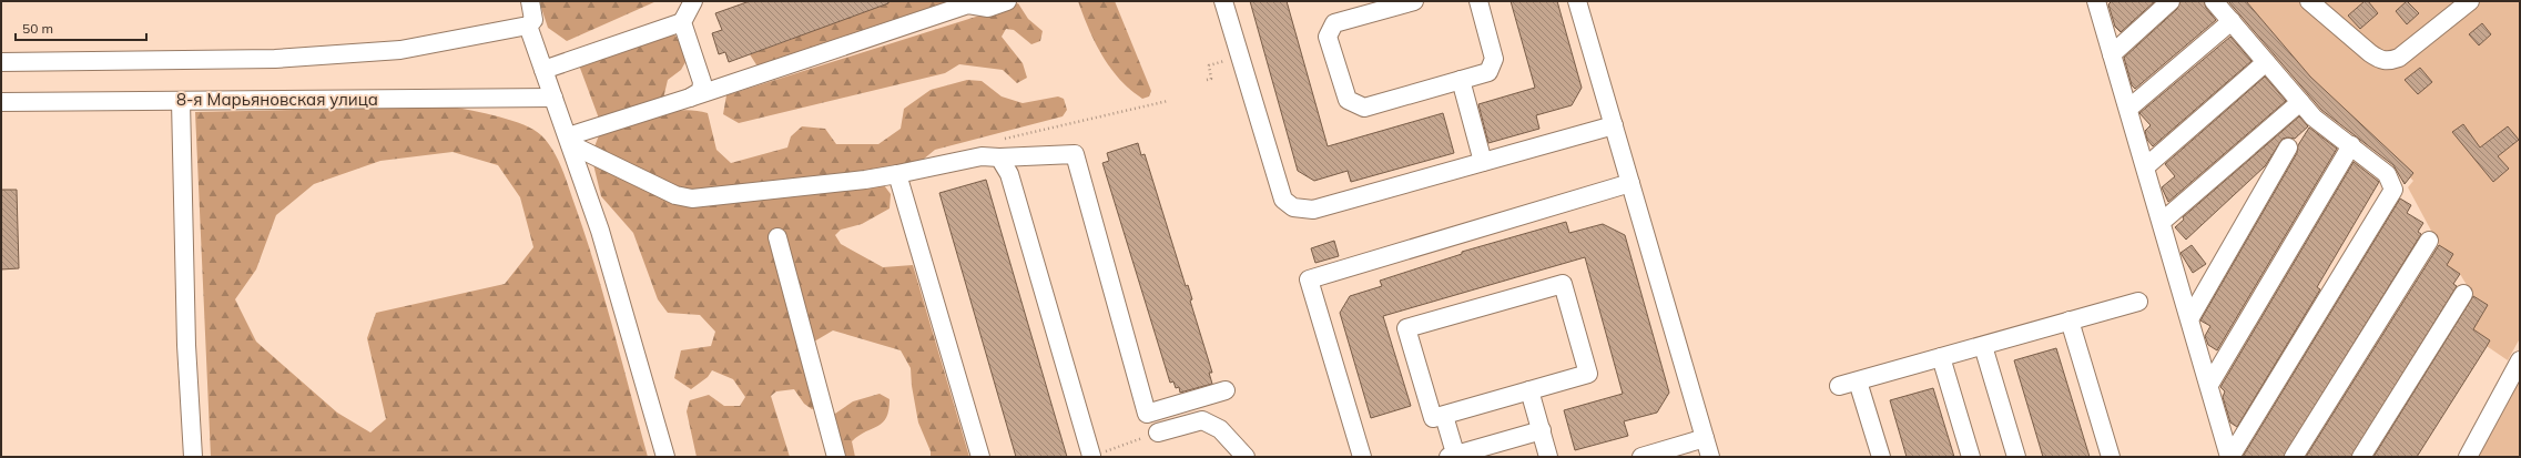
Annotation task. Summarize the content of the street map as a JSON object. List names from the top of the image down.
{
  "streets": {
    "street": ["8-я Марьяновская улица"]
  },
  "scale_bar": "50 m"
}
